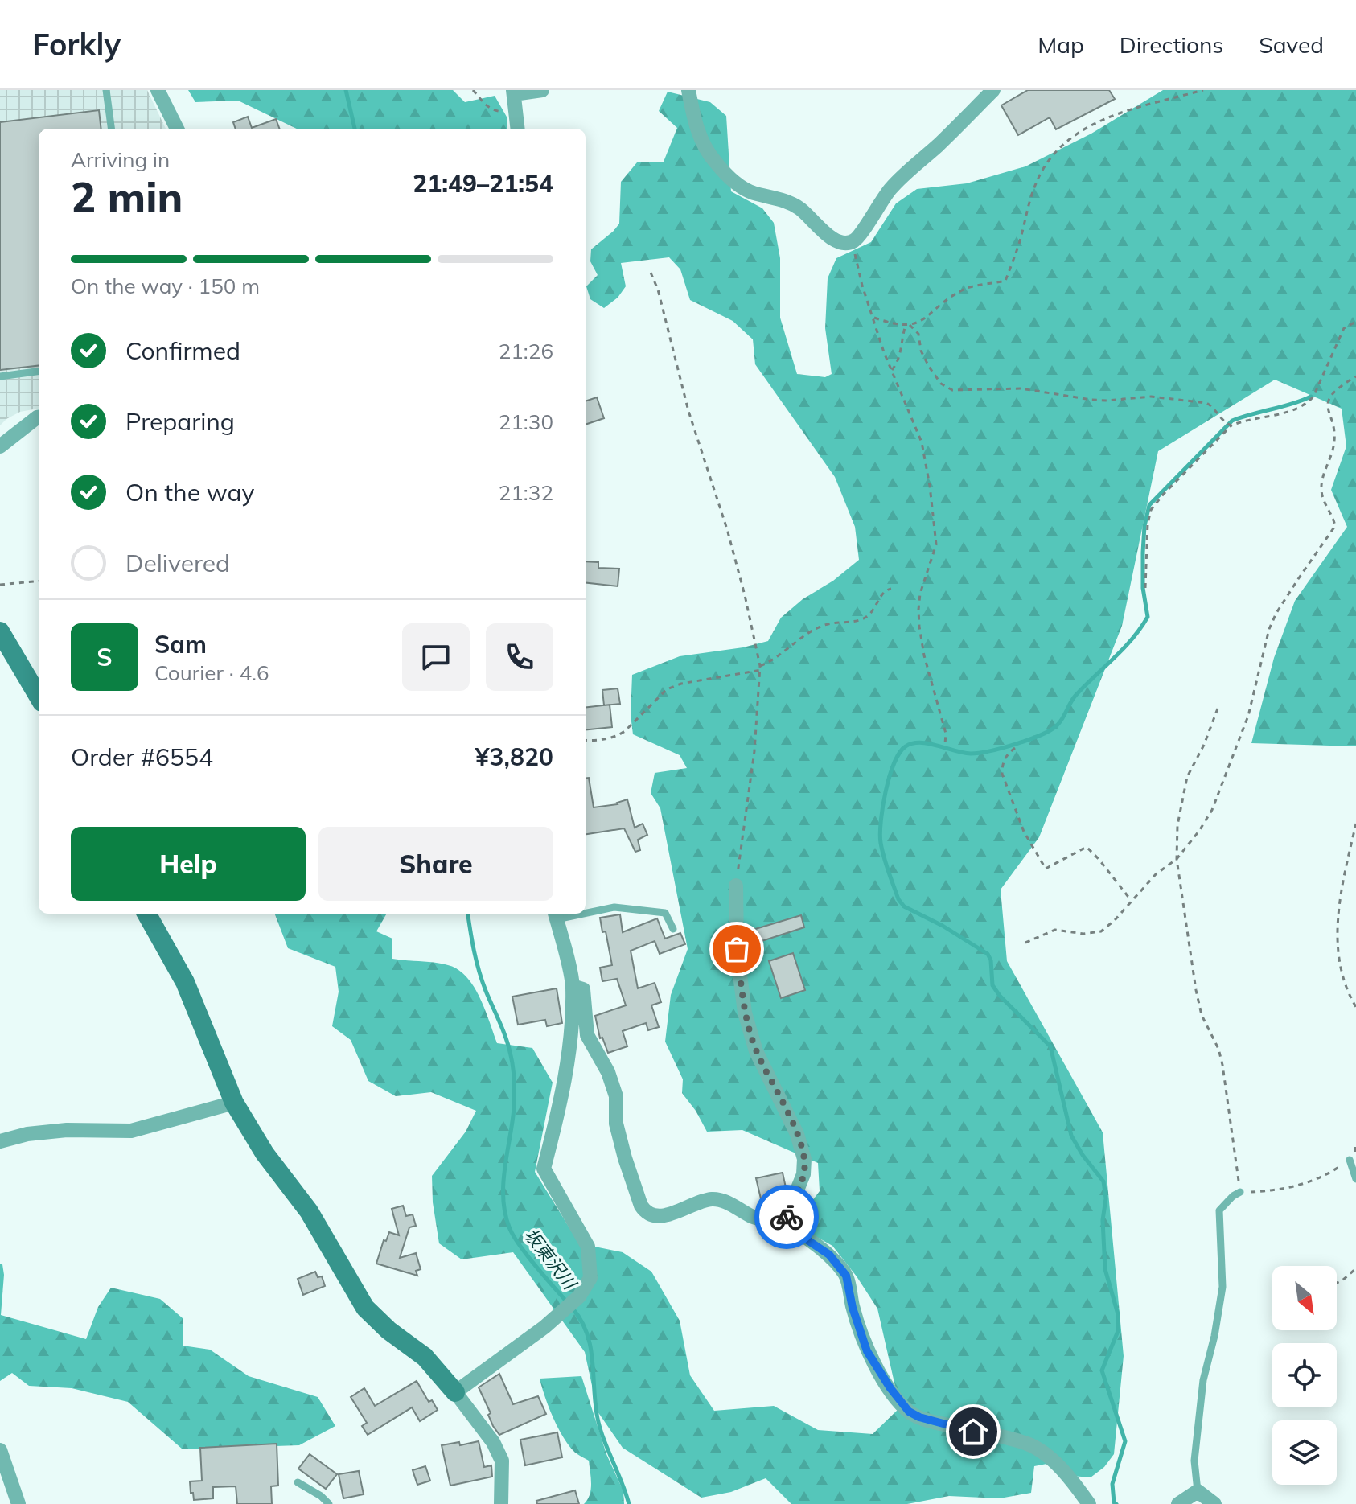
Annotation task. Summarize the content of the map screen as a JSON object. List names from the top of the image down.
{
  "water": ["坂東沢川"],
  "north": "bottom right",
  "page": {
    "header": "Forkly",
    "nav": ["Map", "Directions", "Saved"],
    "heading": ["2 min", "Arriving in", "21:49–21:54"],
    "panel": [
      "Sam",
      "Courier · 4.6",
      "Order #6554",
      "¥3,820"
    ],
    "bar": "On the way · 150 m",
    "list": [
      ["Confirmed", "21:26"],
      ["Preparing", "21:30"],
      ["On the way", "21:32"],
      "Delivered"
    ],
    "round": "S",
    "buttons": ["Help", "Share"]
  }
}
